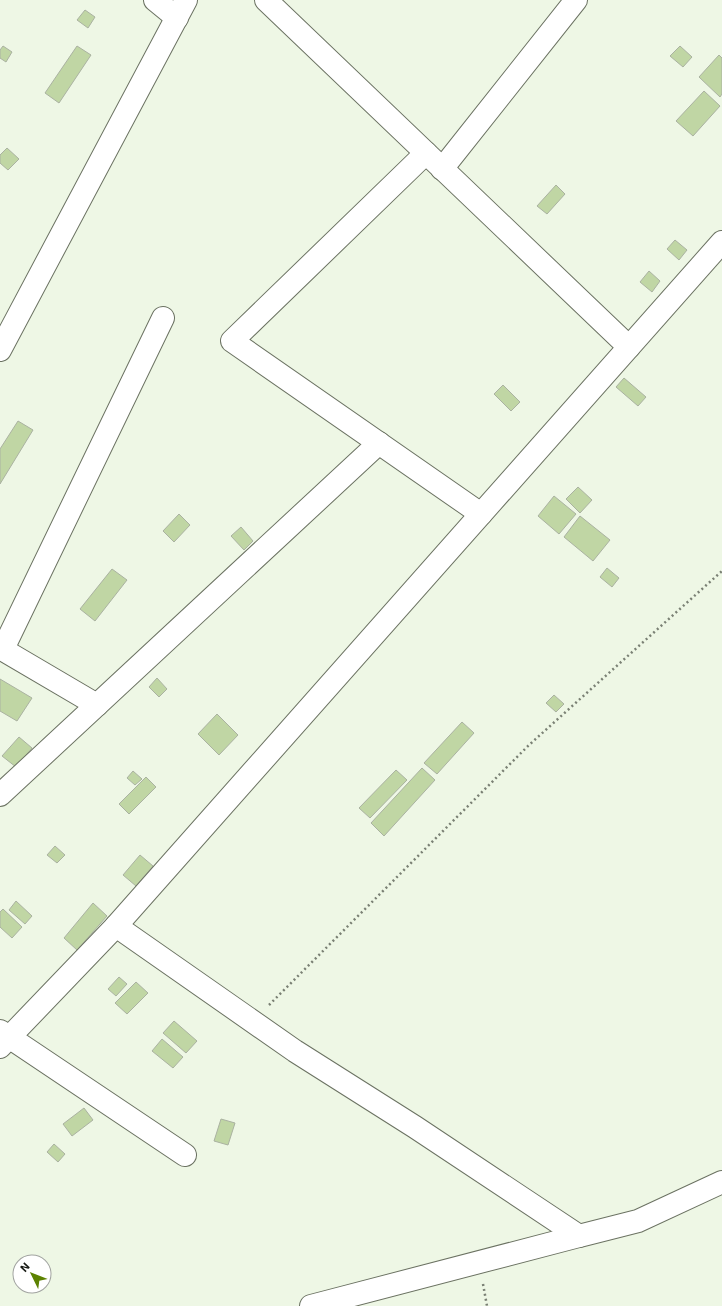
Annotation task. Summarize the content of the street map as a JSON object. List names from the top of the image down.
{
  "north": "top left"
}
